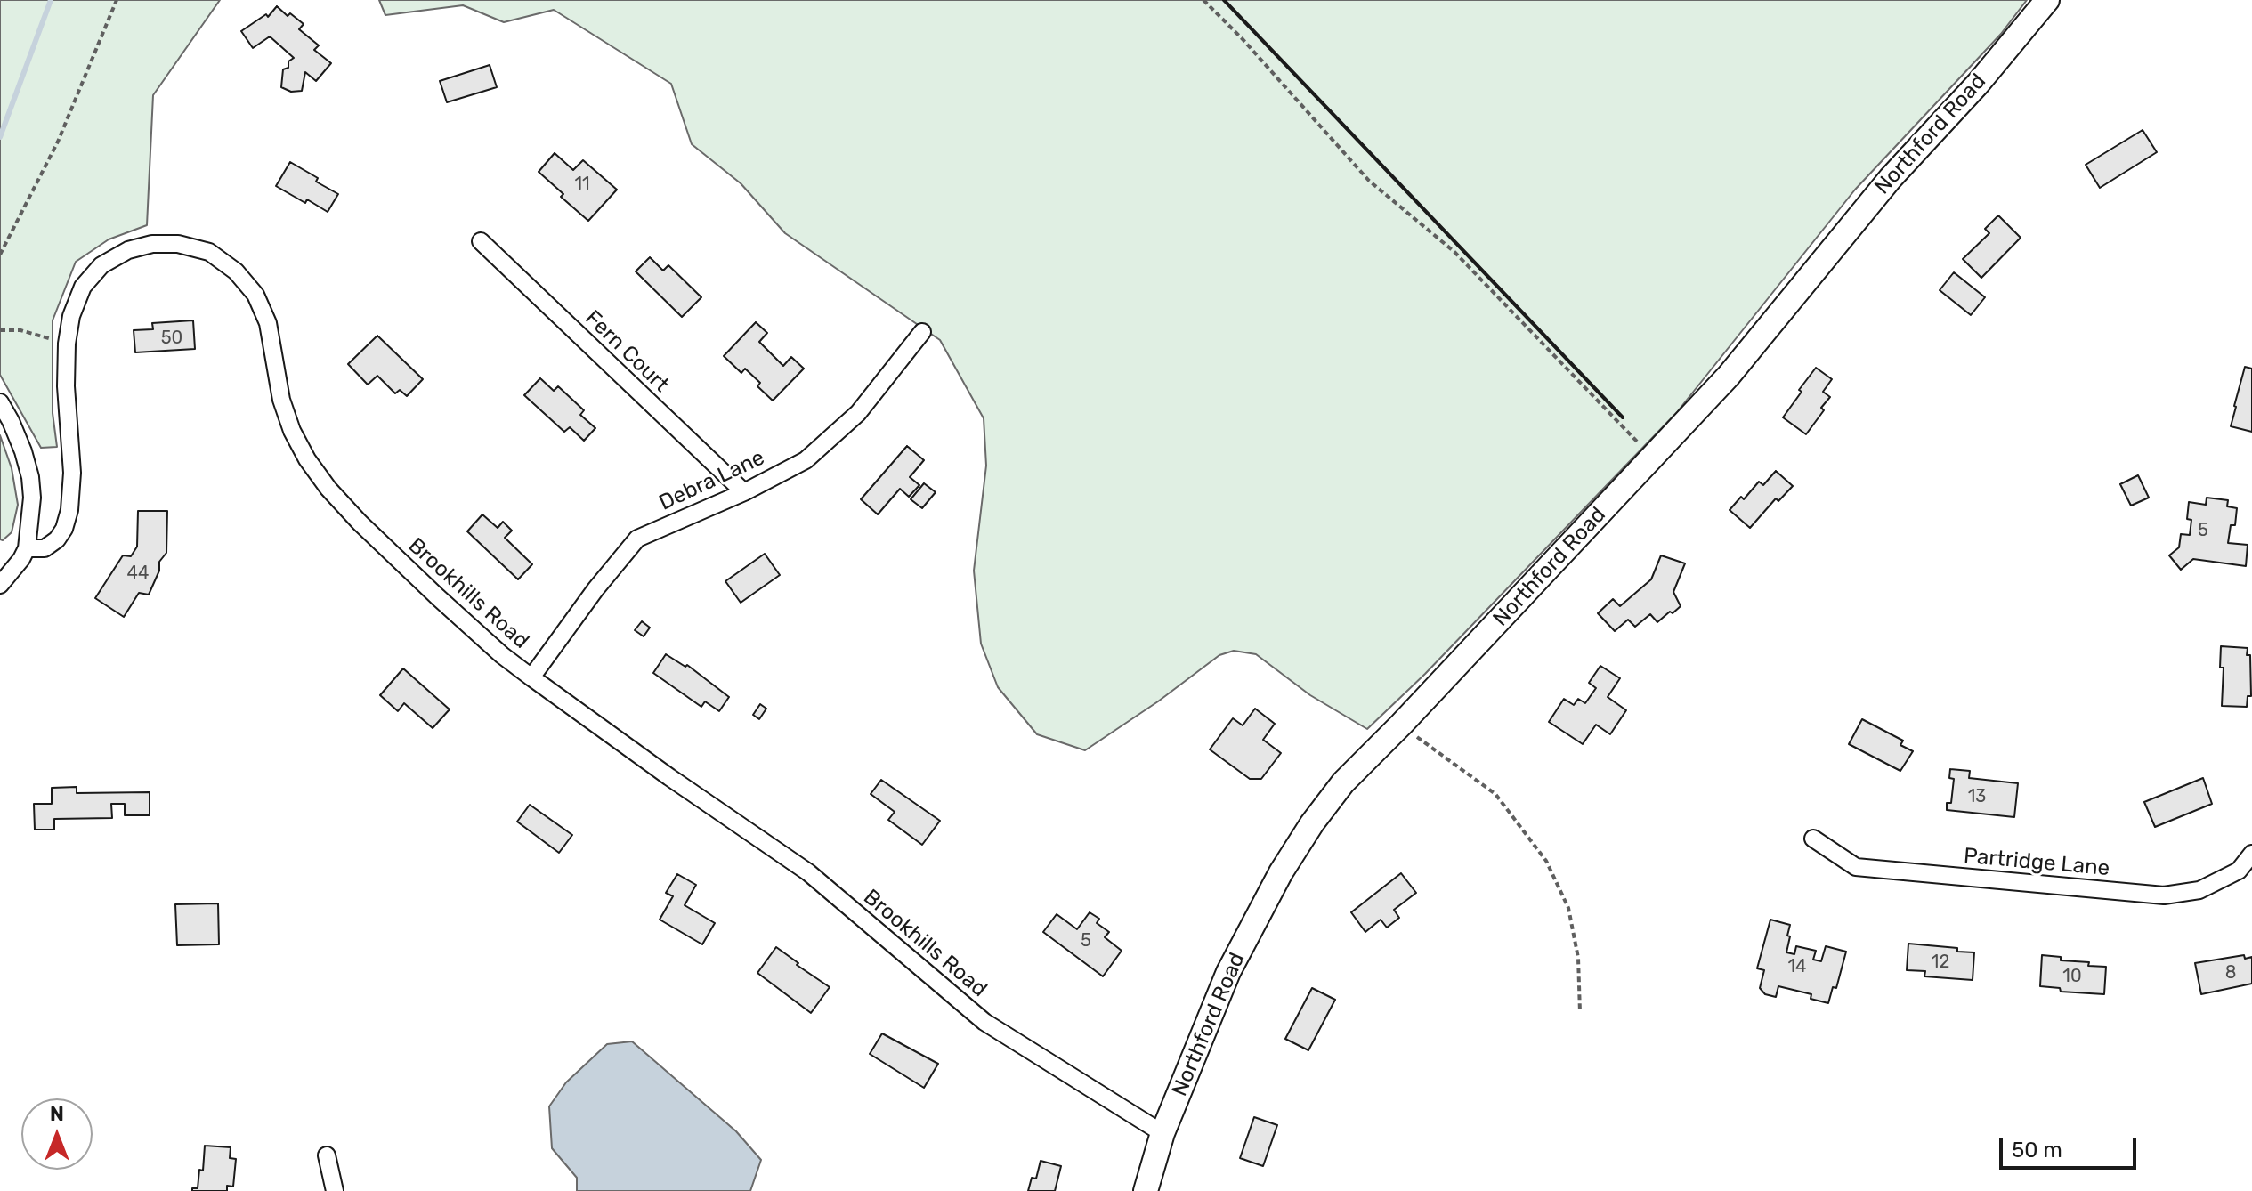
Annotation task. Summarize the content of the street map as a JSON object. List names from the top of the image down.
{
  "streets": {
    "street": [
      "Northford Road",
      "Fern Court",
      "Debra Lane",
      "Brookhills Road",
      "Partridge Lane"
    ]
  },
  "crossings": [
    ["Northford Road", "Brookhills Road"],
    ["Fern Court", "Debra Lane"],
    ["Debra Lane", "Brookhills Road"]
  ],
  "house_numbers": [
    "11",
    "50",
    "5",
    "44",
    "13",
    "5",
    "12",
    "14",
    "8",
    "10"
  ],
  "scale_bar": "50 m",
  "north": "top"
}
